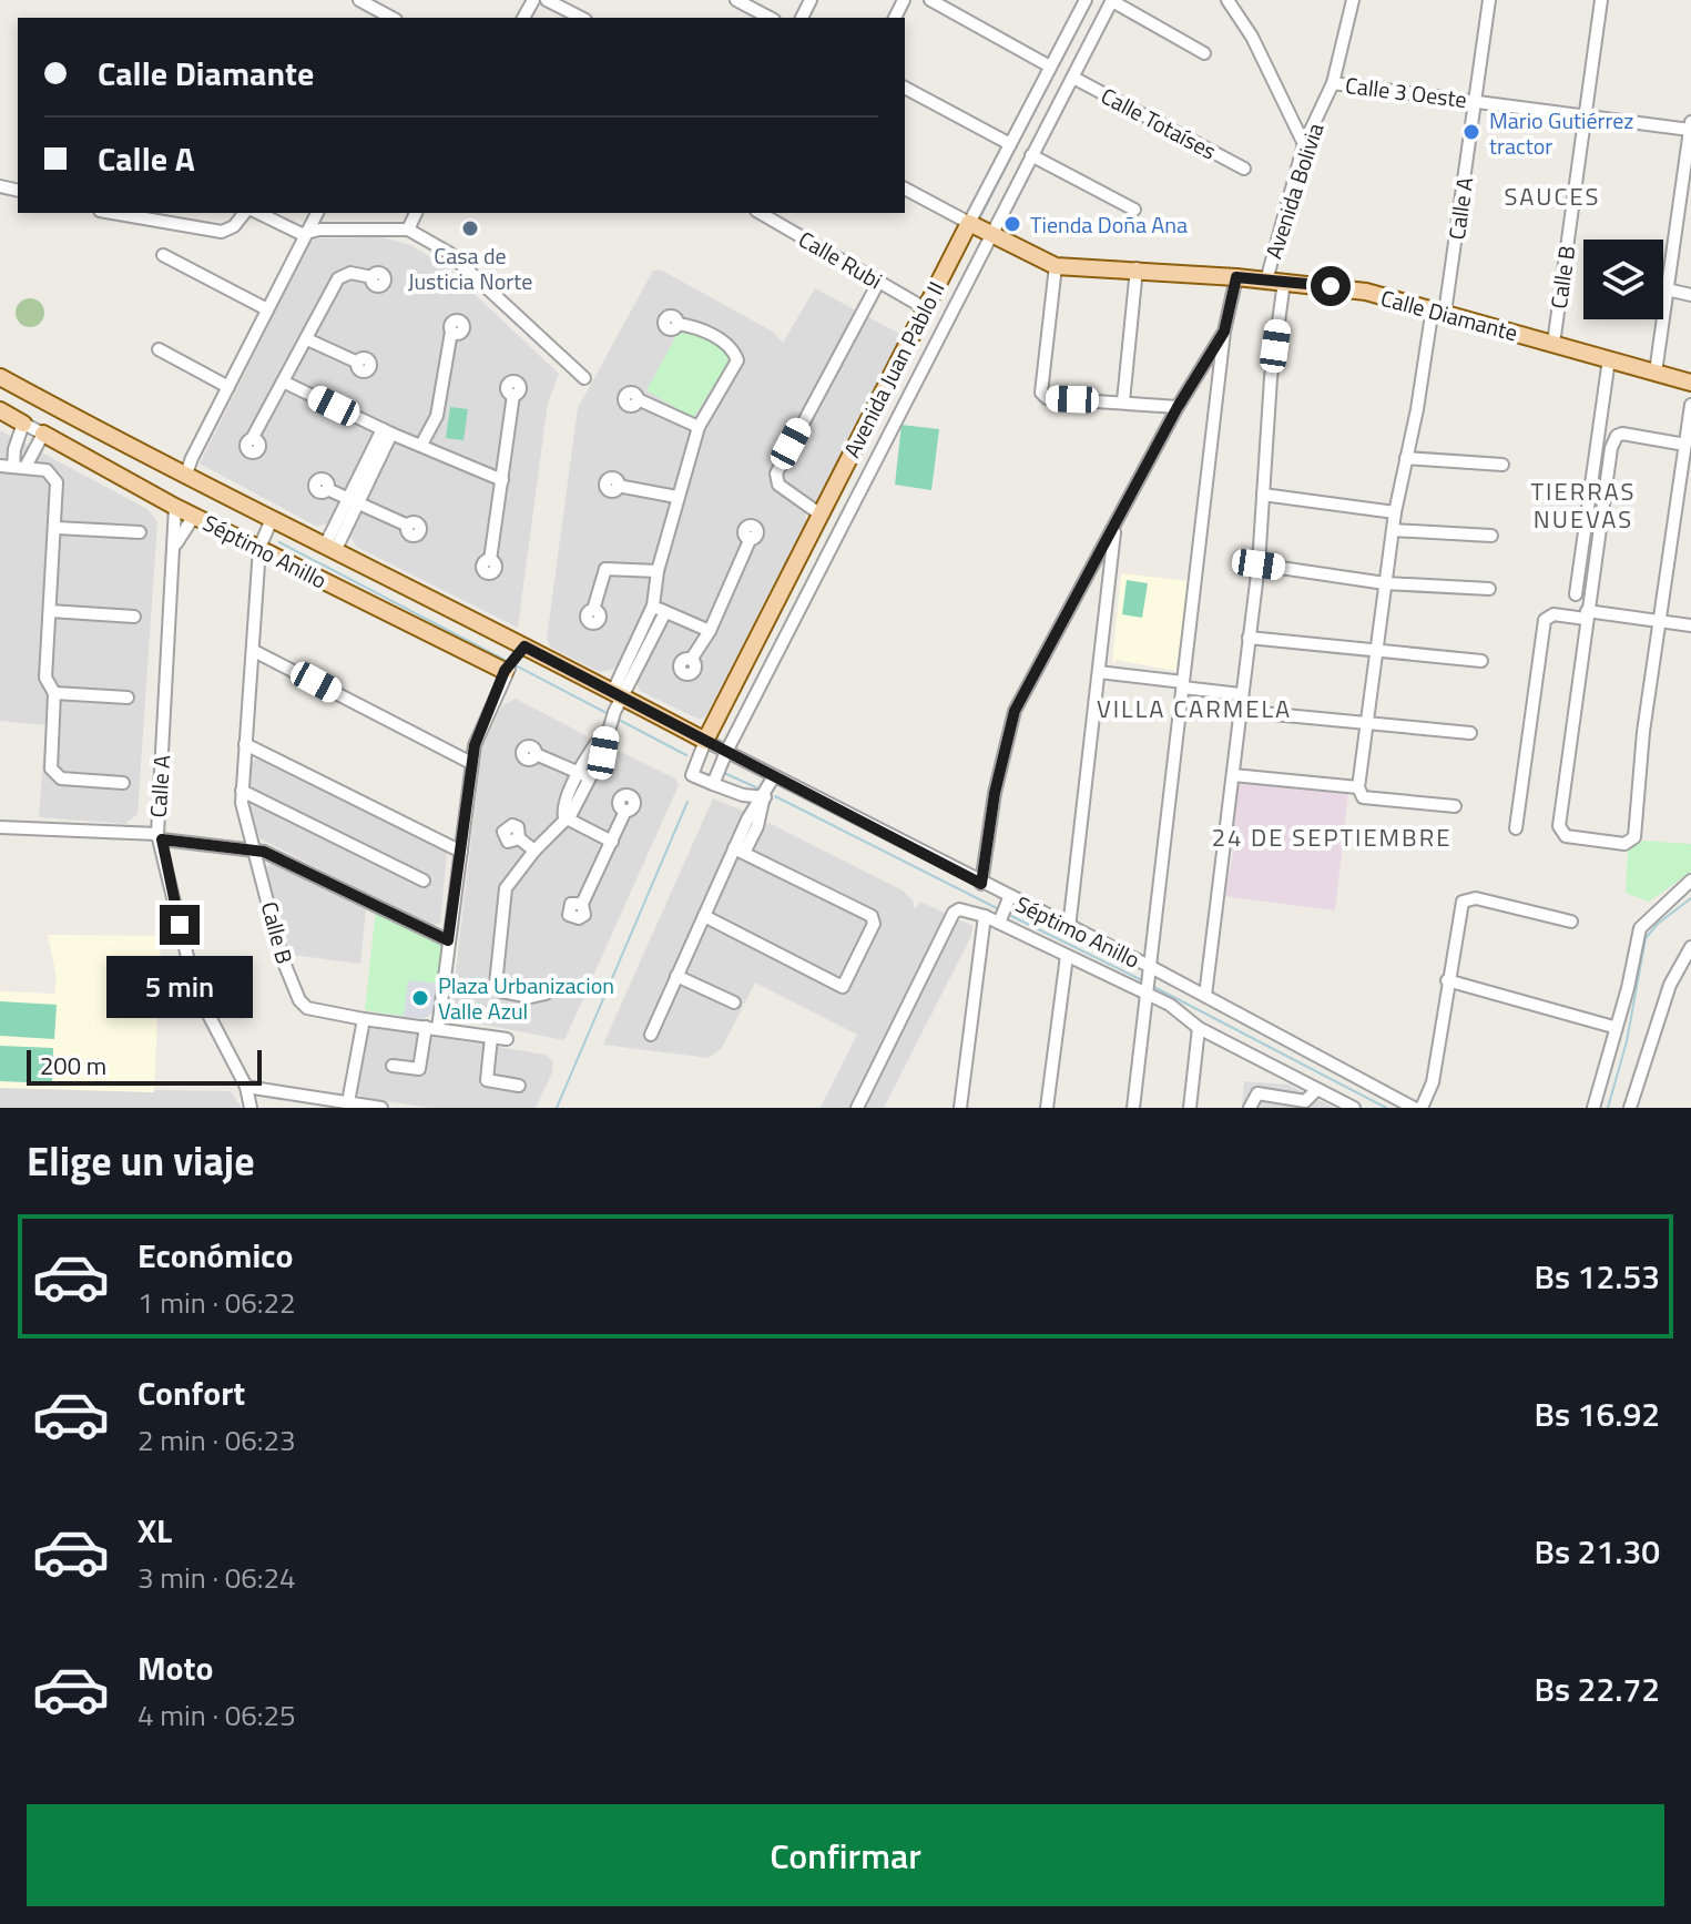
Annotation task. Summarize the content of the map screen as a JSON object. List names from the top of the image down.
{
  "streets": {
    "main road": ["Calle Diamante", "Avenida Juan Pablo II", "Séptimo Anillo"],
    "street": [
      "Calle 3 Oeste",
      "Calle Totaíses",
      "Avenida Bolivia",
      "Calle A",
      "Calle Rubi",
      "Calle B"
    ]
  },
  "crossings": [
    ["Calle 3 Oeste", "Avenida Bolivia"],
    ["Calle 3 Oeste", "Calle A"],
    ["Calle 3 Oeste", "Calle B"],
    ["Avenida Bolivia", "Calle Diamante"],
    ["Calle A", "Calle Diamante"],
    ["Calle A", "Séptimo Anillo"],
    ["Calle Rubi", "Avenida Juan Pablo II"],
    ["Calle B", "Calle Diamante"],
    ["Calle B", "Séptimo Anillo"],
    ["Calle Diamante", "Avenida Juan Pablo II"],
    ["Avenida Juan Pablo II", "Séptimo Anillo"]
  ],
  "districts": [
    "SAUCES",
    "TIERRAS NUEVAS",
    "VILLA CARMELA",
    "24 DE SEPTIEMBRE"
  ],
  "places": [
    "Mario Gutiérrez tractor",
    "Tienda Doña Ana",
    "Casa de Justicia Norte",
    "Plaza Urbanizacion Valle Azul"
  ],
  "scale_bar": "200 m",
  "page": {
    "banner": ["Calle Diamante", "Calle A"],
    "bubble": "5 min",
    "scale": "200 m",
    "heading": "Elige un viaje",
    "list": [
      {
        "name": "Económico",
        "note": "1 min · 06:22",
        "value": "Bs 12.53"
      },
      {
        "name": "Confort",
        "note": "2 min · 06:23",
        "value": "Bs 16.92"
      },
      {
        "name": "XL",
        "note": "3 min · 06:24",
        "value": "Bs 21.30"
      },
      {
        "name": "Moto",
        "note": "4 min · 06:25",
        "value": "Bs 22.72"
      }
    ],
    "buttons": "Confirmar"
  }
}
